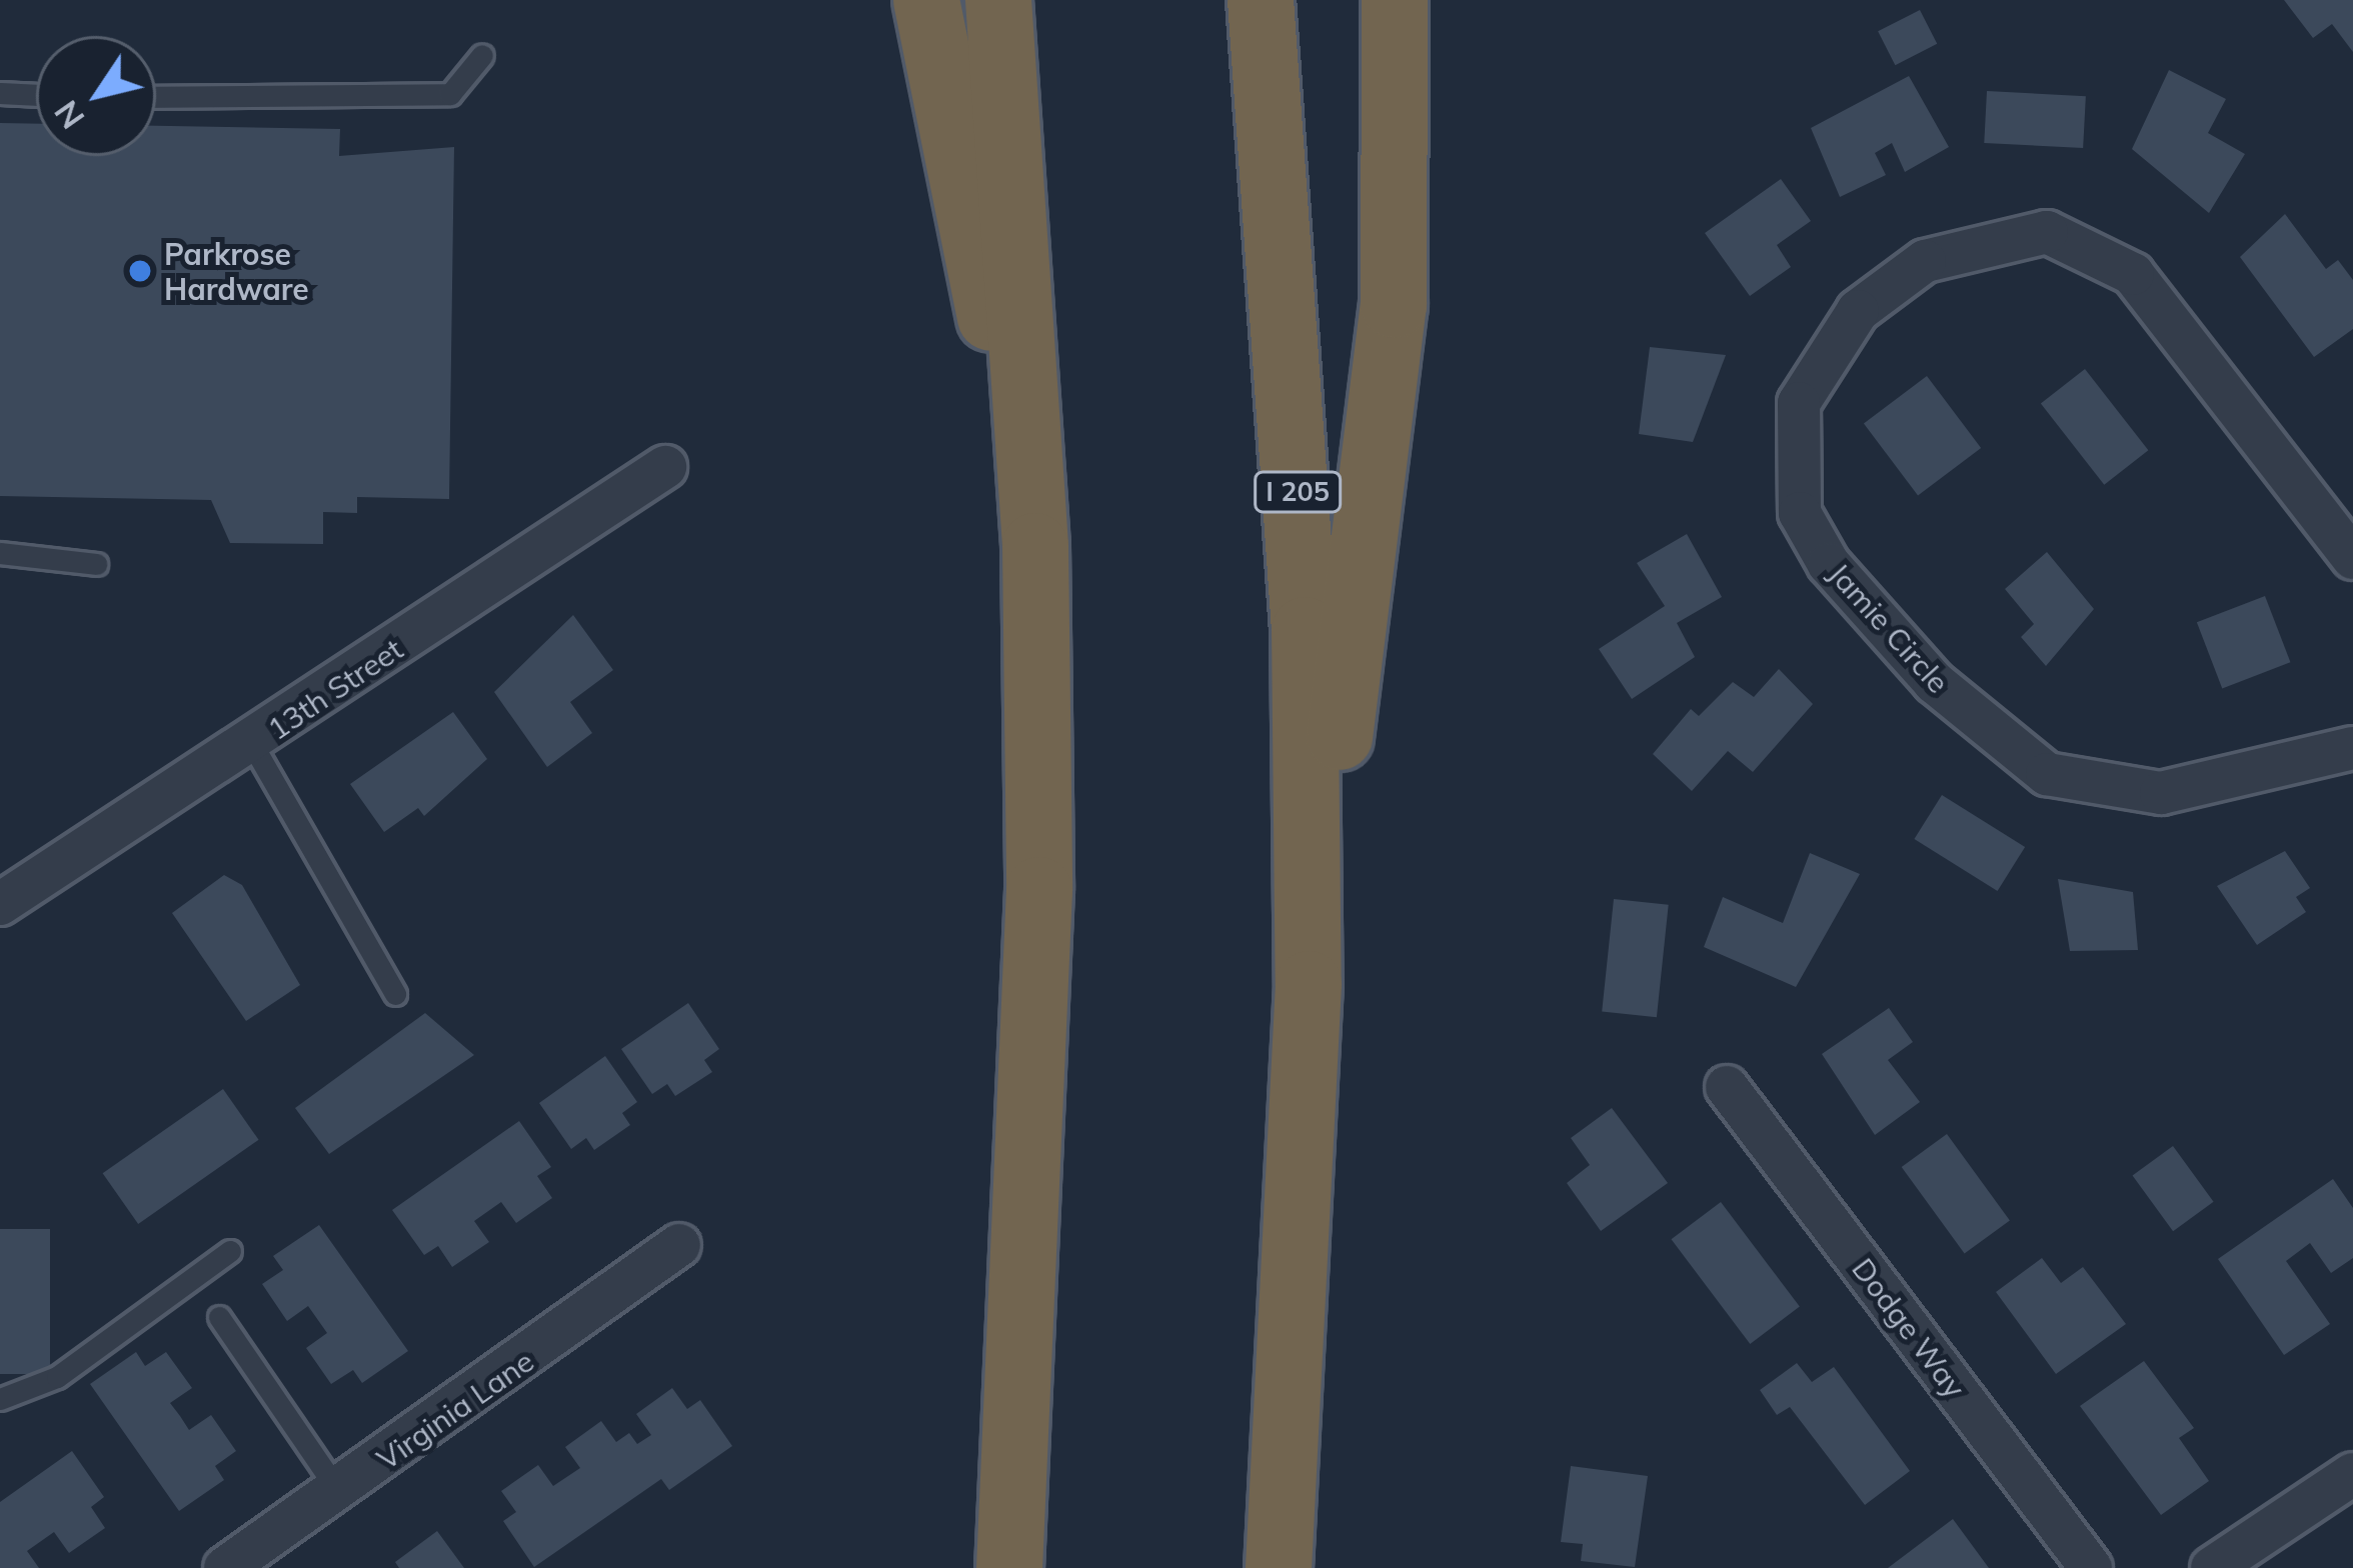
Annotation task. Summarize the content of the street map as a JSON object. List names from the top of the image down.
{
  "streets": {
    "highway": ["I 205"],
    "street": [
      "Jamie Circle",
      "13th Street",
      "Dodge Way",
      "Virginia Lane"
    ]
  },
  "places": ["Parkrose Hardware"],
  "north": "bottom left"
}
